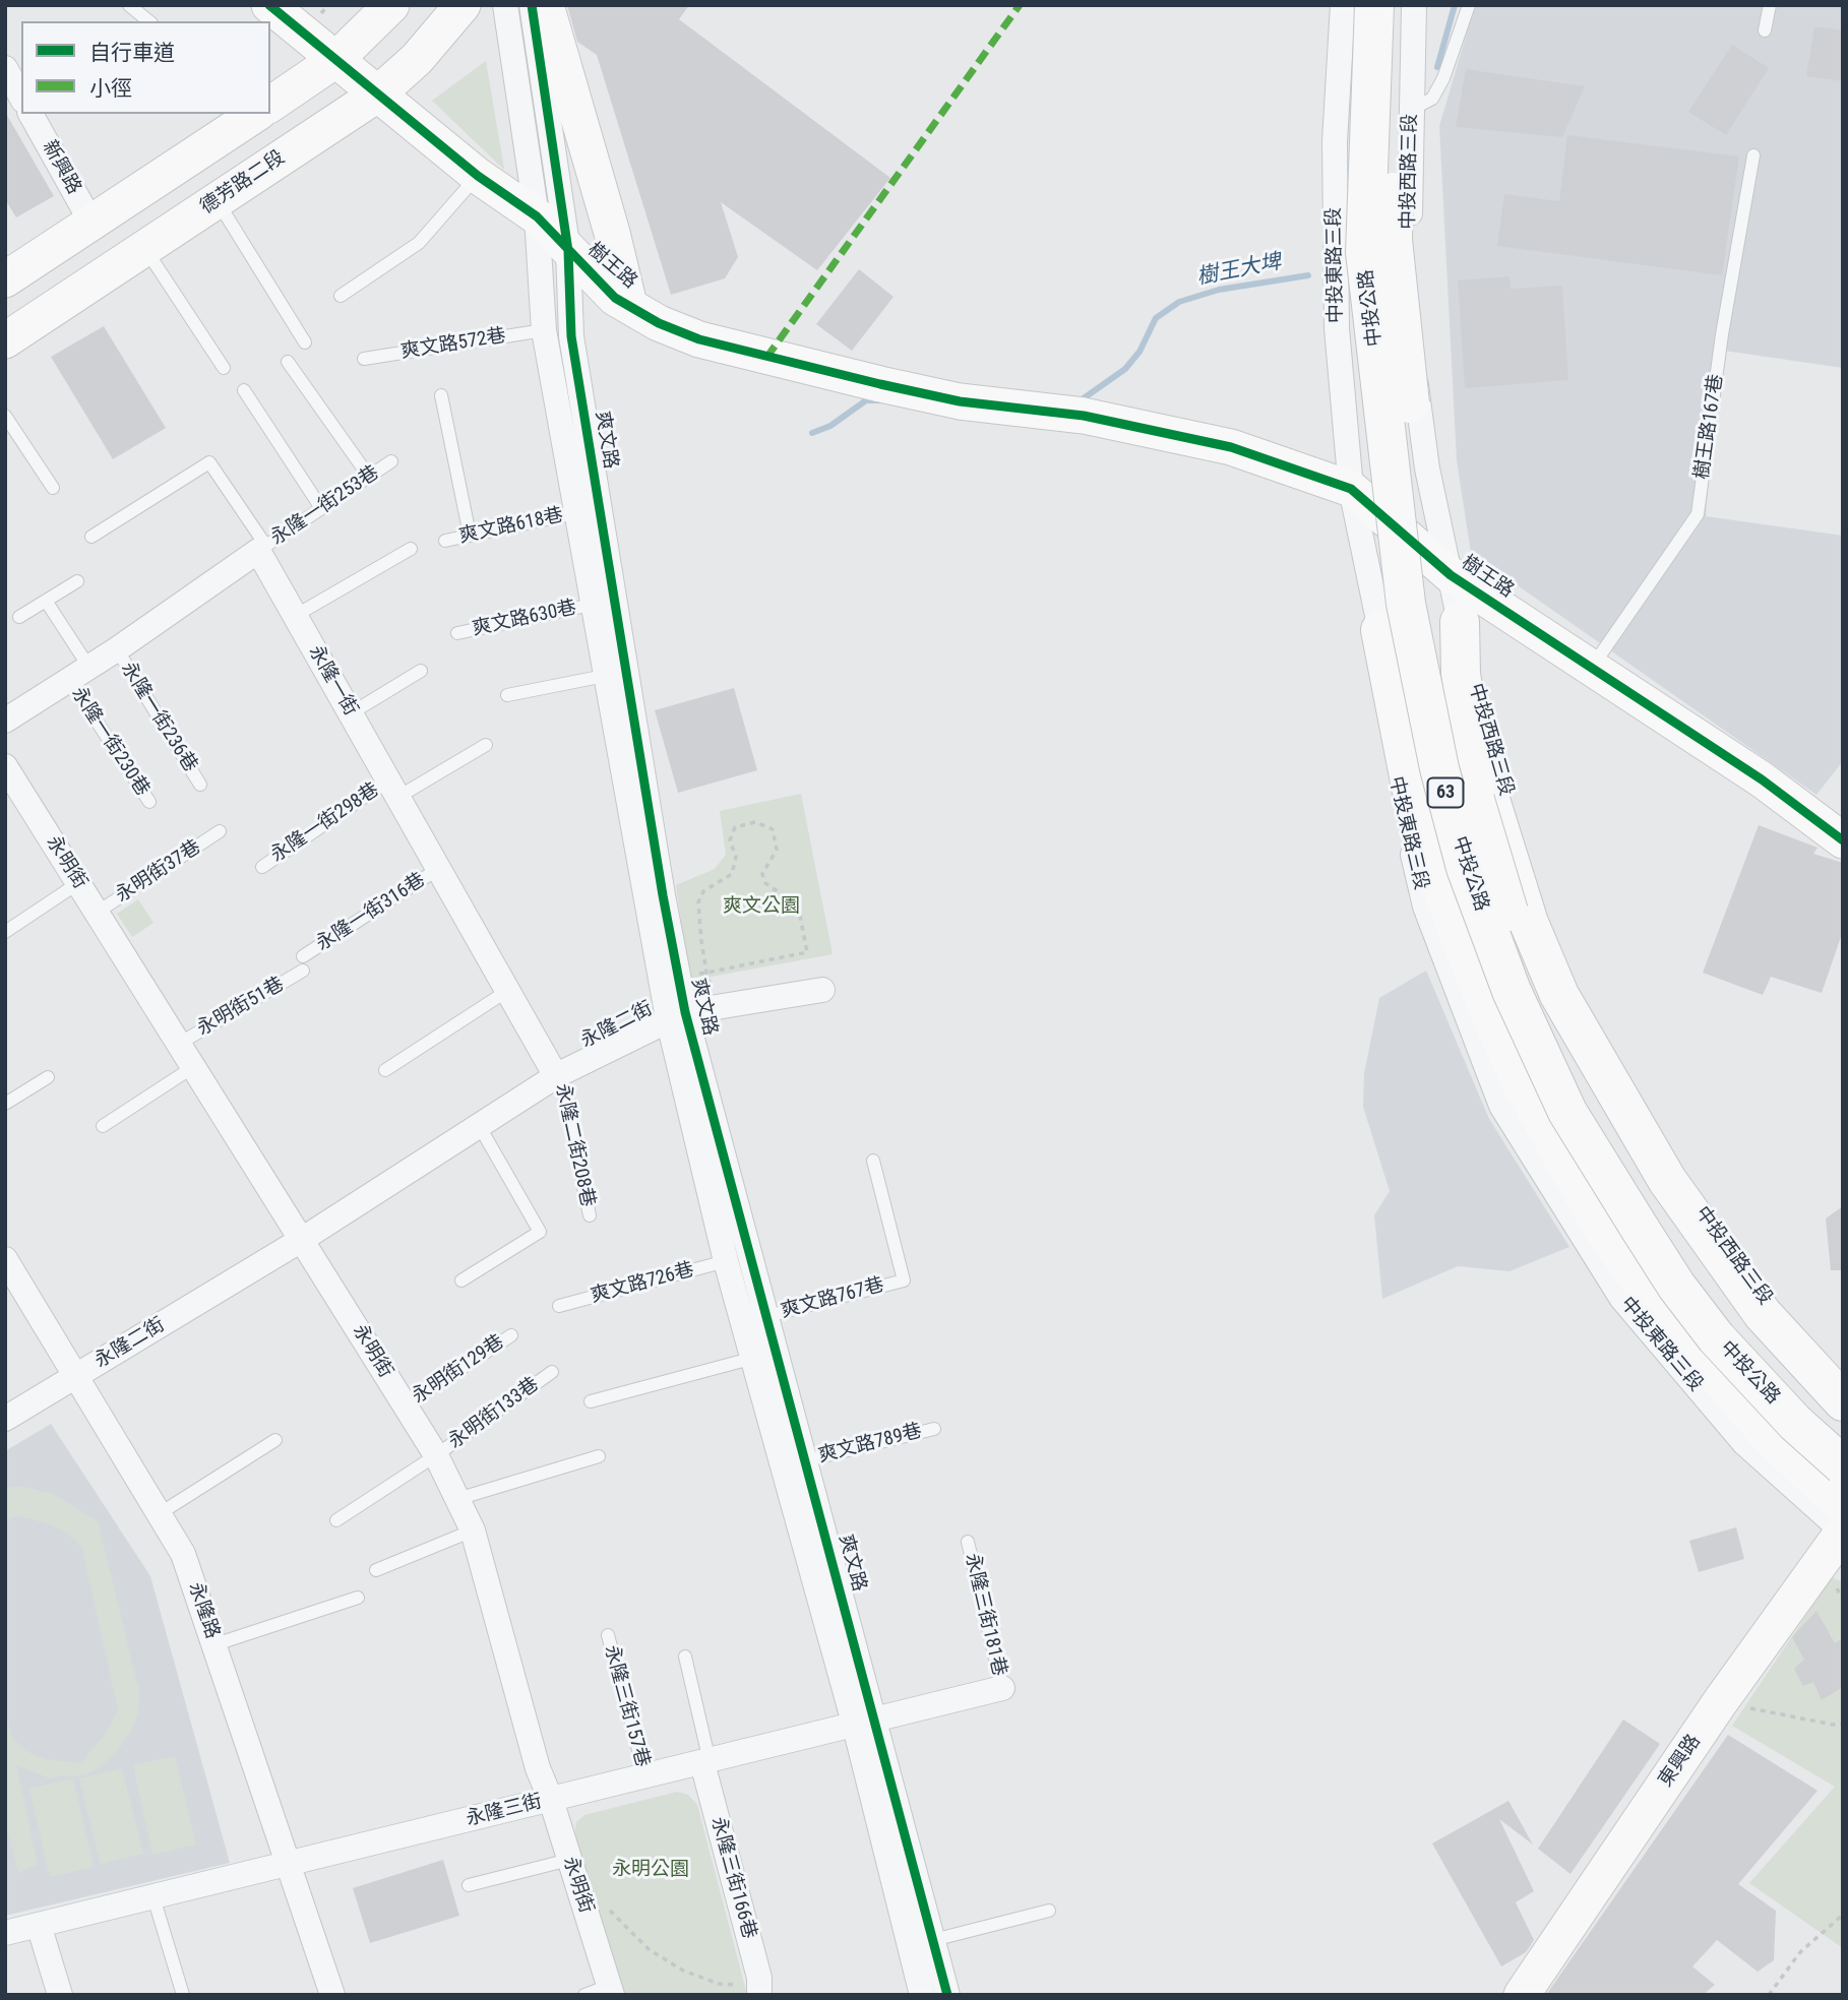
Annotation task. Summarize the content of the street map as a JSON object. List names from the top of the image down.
{
  "streets": {
    "main road": ["中投公路", "63"],
    "street": [
      "新興路",
      "中投西路三段",
      "德芳路二段",
      "中投東路三段",
      "樹王路",
      "爽文路",
      "永隆一街",
      "永明街",
      "永隆二街",
      "永隆路",
      "東興路",
      "永隆三街",
      "永隆三街166巷"
    ],
    "lane": [
      "爽文路572巷",
      "樹王路167巷",
      "永隆一街253巷",
      "爽文路618巷",
      "爽文路630巷",
      "永隆一街236巷",
      "永隆一街230巷",
      "永隆一街298巷",
      "永明街37巷",
      "永隆一街316巷",
      "永明街51巷",
      "永隆二街208巷",
      "爽文路726巷",
      "爽文路767巷",
      "永明街129巷",
      "永明街133巷",
      "爽文路789巷",
      "永隆三街181巷",
      "永隆三街157巷"
    ]
  },
  "crossings": [
    ["中投西路三段", "樹王路"],
    ["德芳路二段", "樹王路"],
    ["中投東路三段", "樹王路"],
    ["中投東路三段", "東興路"],
    ["樹王路", "樹王路167巷"],
    ["樹王路", "爽文路"],
    ["爽文路572巷", "爽文路"],
    ["爽文路", "爽文路618巷"],
    ["爽文路", "爽文路630巷"],
    ["爽文路", "永隆二街"],
    ["爽文路", "爽文路726巷"],
    ["爽文路", "爽文路767巷"],
    ["爽文路", "爽文路789巷"],
    ["爽文路", "永隆三街"],
    ["永隆一街253巷", "永隆一街"],
    ["永隆一街", "永隆一街298巷"],
    ["永隆一街", "永隆一街316巷"],
    ["永隆一街", "永隆二街"],
    ["永隆一街", "永隆二街208巷"],
    ["永明街", "永明街37巷"],
    ["永明街", "永明街51巷"],
    ["永明街", "永隆二街"],
    ["永明街", "永明街129巷"],
    ["永明街", "永明街133巷"],
    ["永明街", "永隆三街"],
    ["永隆二街", "永隆二街208巷"],
    ["永隆二街", "永隆路"],
    ["永隆路", "永隆三街"],
    ["永隆三街181巷", "永隆三街"],
    ["永隆三街157巷", "永隆三街"],
    ["永隆三街", "永隆三街166巷"]
  ],
  "water": ["樹王大埤"],
  "parks": ["爽文公園", "永明公園"],
  "legend": ["自行車道", "小徑"]
}
